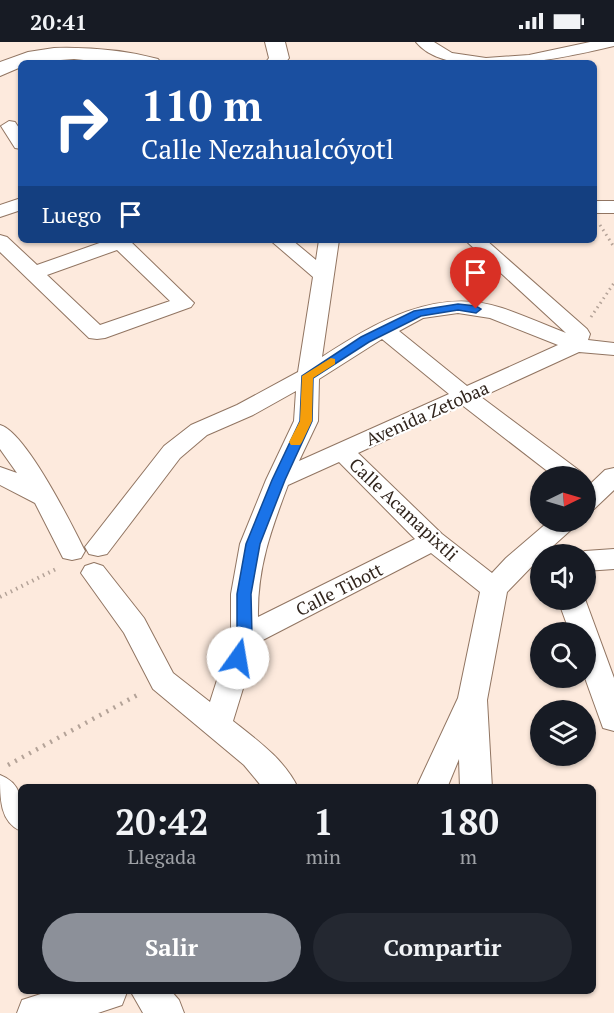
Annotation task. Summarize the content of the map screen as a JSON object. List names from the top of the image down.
{
  "streets": {
    "street": ["Avenida Zetobaa", "Calle Acamapixtli", "Calle Tibott"]
  },
  "crossings": [
    ["Avenida Zetobaa", "Calle Acamapixtli"],
    ["Calle Acamapixtli", "Calle Tibott"]
  ],
  "north": "right",
  "page": {
    "status": "20:41",
    "turn": ["110 m", "Calle Nezahualcóyotl"],
    "then": "Luego",
    "eta": [
      "20:42",
      "Llegada",
      "1",
      "min",
      "180",
      "m"
    ],
    "buttons": ["Salir", "Compartir"]
  }
}
